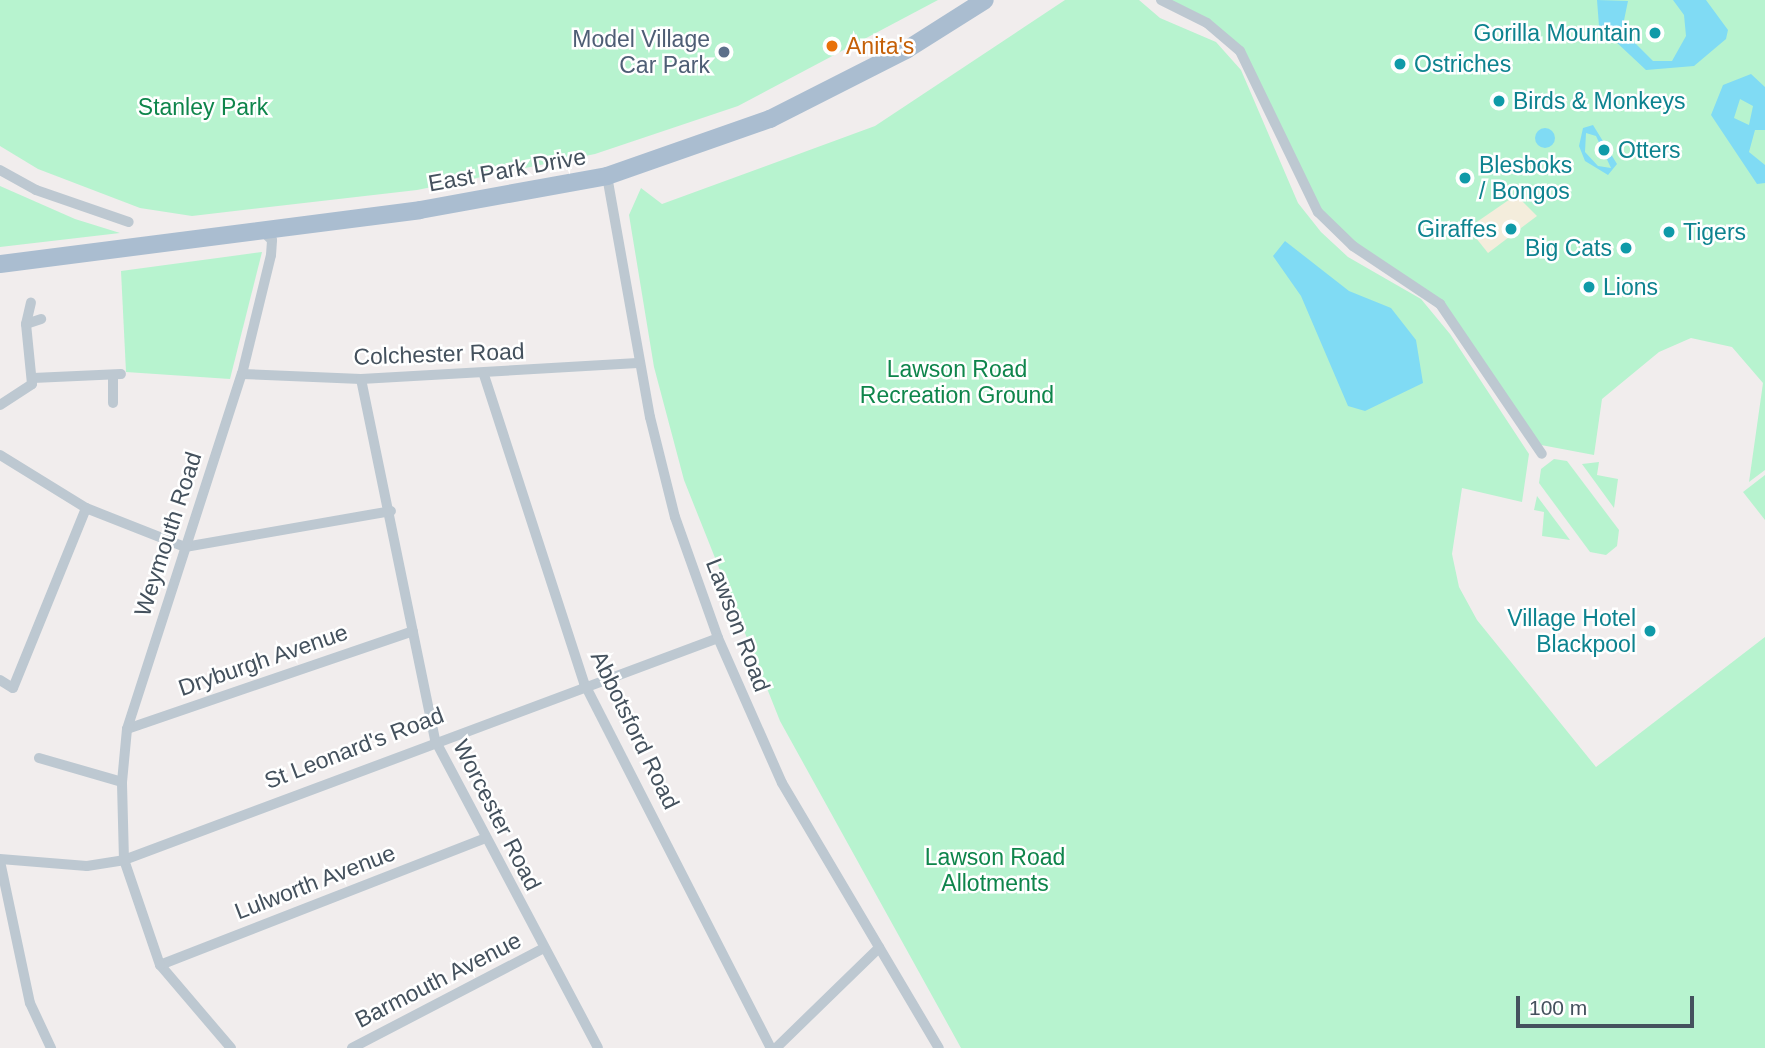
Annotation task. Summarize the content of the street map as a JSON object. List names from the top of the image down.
{
  "streets": {
    "main road": ["East Park Drive"],
    "street": [
      "Colchester Road",
      "Weymouth Road",
      "Lawson Road",
      "Dryburgh Avenue",
      "Abbotsford Road",
      "St Leonard's Road",
      "Worcester Road",
      "Lulworth Avenue",
      "Barmouth Avenue"
    ]
  },
  "crossings": [
    ["East Park Drive", "Weymouth Road"],
    ["East Park Drive", "Lawson Road"],
    ["Colchester Road", "Weymouth Road"],
    ["Colchester Road", "Lawson Road"],
    ["Colchester Road", "Abbotsford Road"],
    ["Colchester Road", "Worcester Road"],
    ["Weymouth Road", "Dryburgh Avenue"],
    ["Weymouth Road", "St Leonard's Road"],
    ["Weymouth Road", "Lulworth Avenue"],
    ["Lawson Road", "St Leonard's Road"],
    ["Dryburgh Avenue", "Worcester Road"],
    ["Abbotsford Road", "St Leonard's Road"],
    ["St Leonard's Road", "Worcester Road"],
    ["Worcester Road", "Lulworth Avenue"],
    ["Worcester Road", "Barmouth Avenue"]
  ],
  "parks": ["Stanley Park", "Lawson Road Recreation Ground", "Lawson Road Allotments"],
  "places": [
    "Gorilla Mountain",
    "Anita's",
    "Model Village Car Park",
    "Ostriches",
    "Birds & Monkeys",
    "Otters",
    "Blesboks / Bongos",
    "Giraffes",
    "Tigers",
    "Big Cats",
    "Lions",
    "Village Hotel Blackpool"
  ],
  "scale_bar": "100 m"
}
